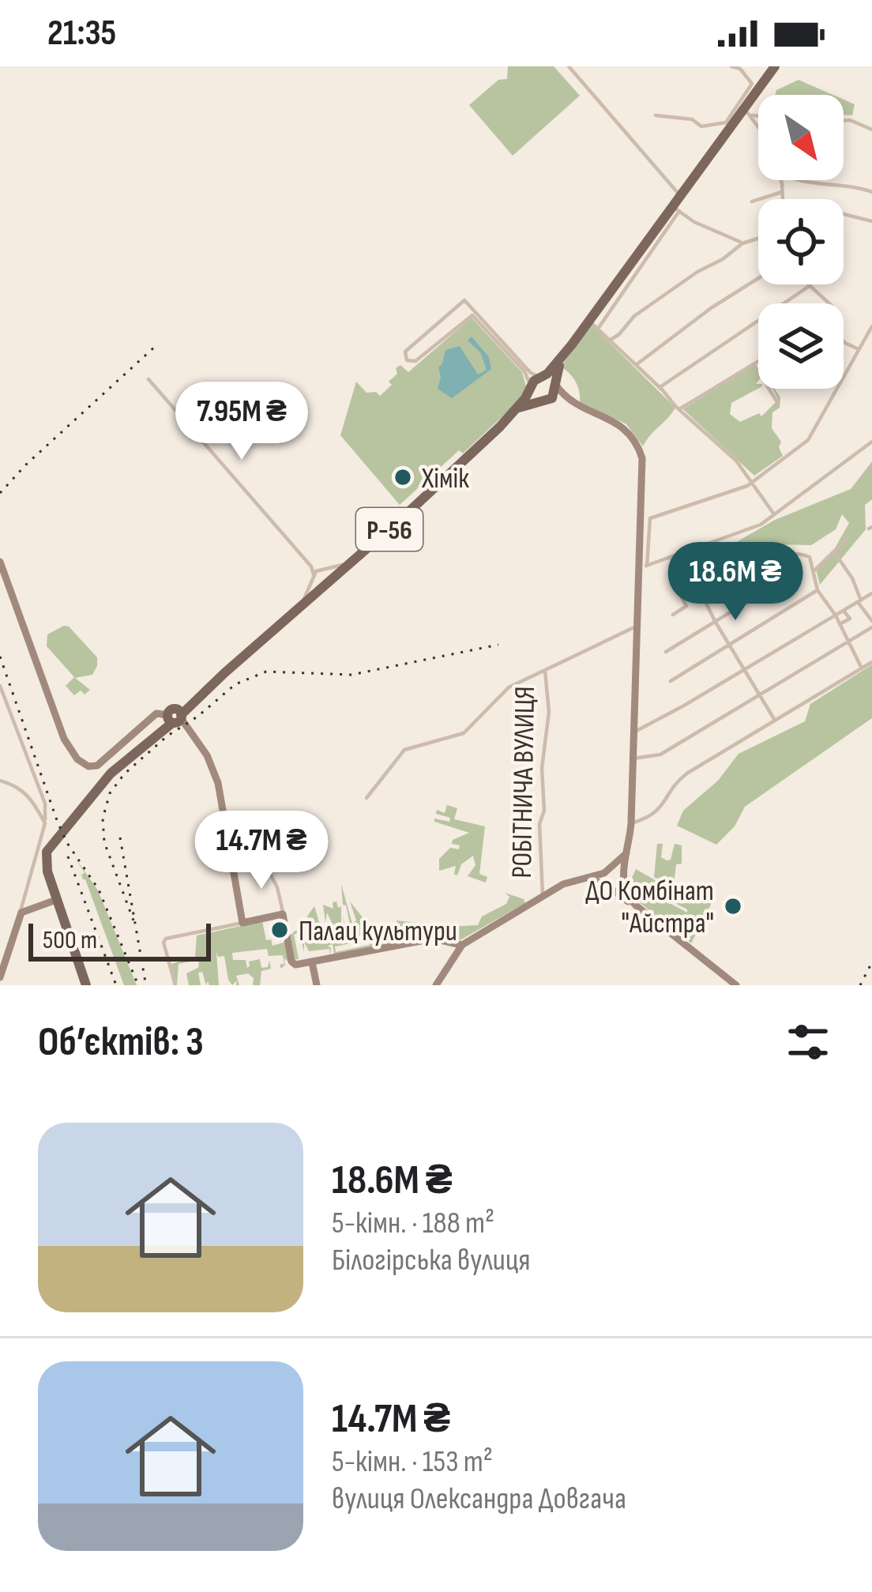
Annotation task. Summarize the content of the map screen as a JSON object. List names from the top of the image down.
{
  "streets": {
    "main road": ["Р-56"],
    "street": ["РОБІТНИЧА ВУЛИЦЯ"]
  },
  "places": ["Хімік", "ДО Комбінат \"Айстра\"", "Палац культури"],
  "scale_bar": "500 m",
  "north": "bottom right",
  "page": {
    "status": "21:35",
    "price": ["7.95M ₴", "18.6M ₴", "14.7M ₴"],
    "scale": "500 m",
    "heading": "Об’єктів: 3",
    "list": [
      {
        "name": "18.6M ₴",
        "note": "5-кімн. · 188 m² · Білогірська вулиця"
      },
      {
        "name": "14.7M ₴",
        "note": "5-кімн. · 153 m² · вулиця Олександра Довгача"
      }
    ]
  }
}
